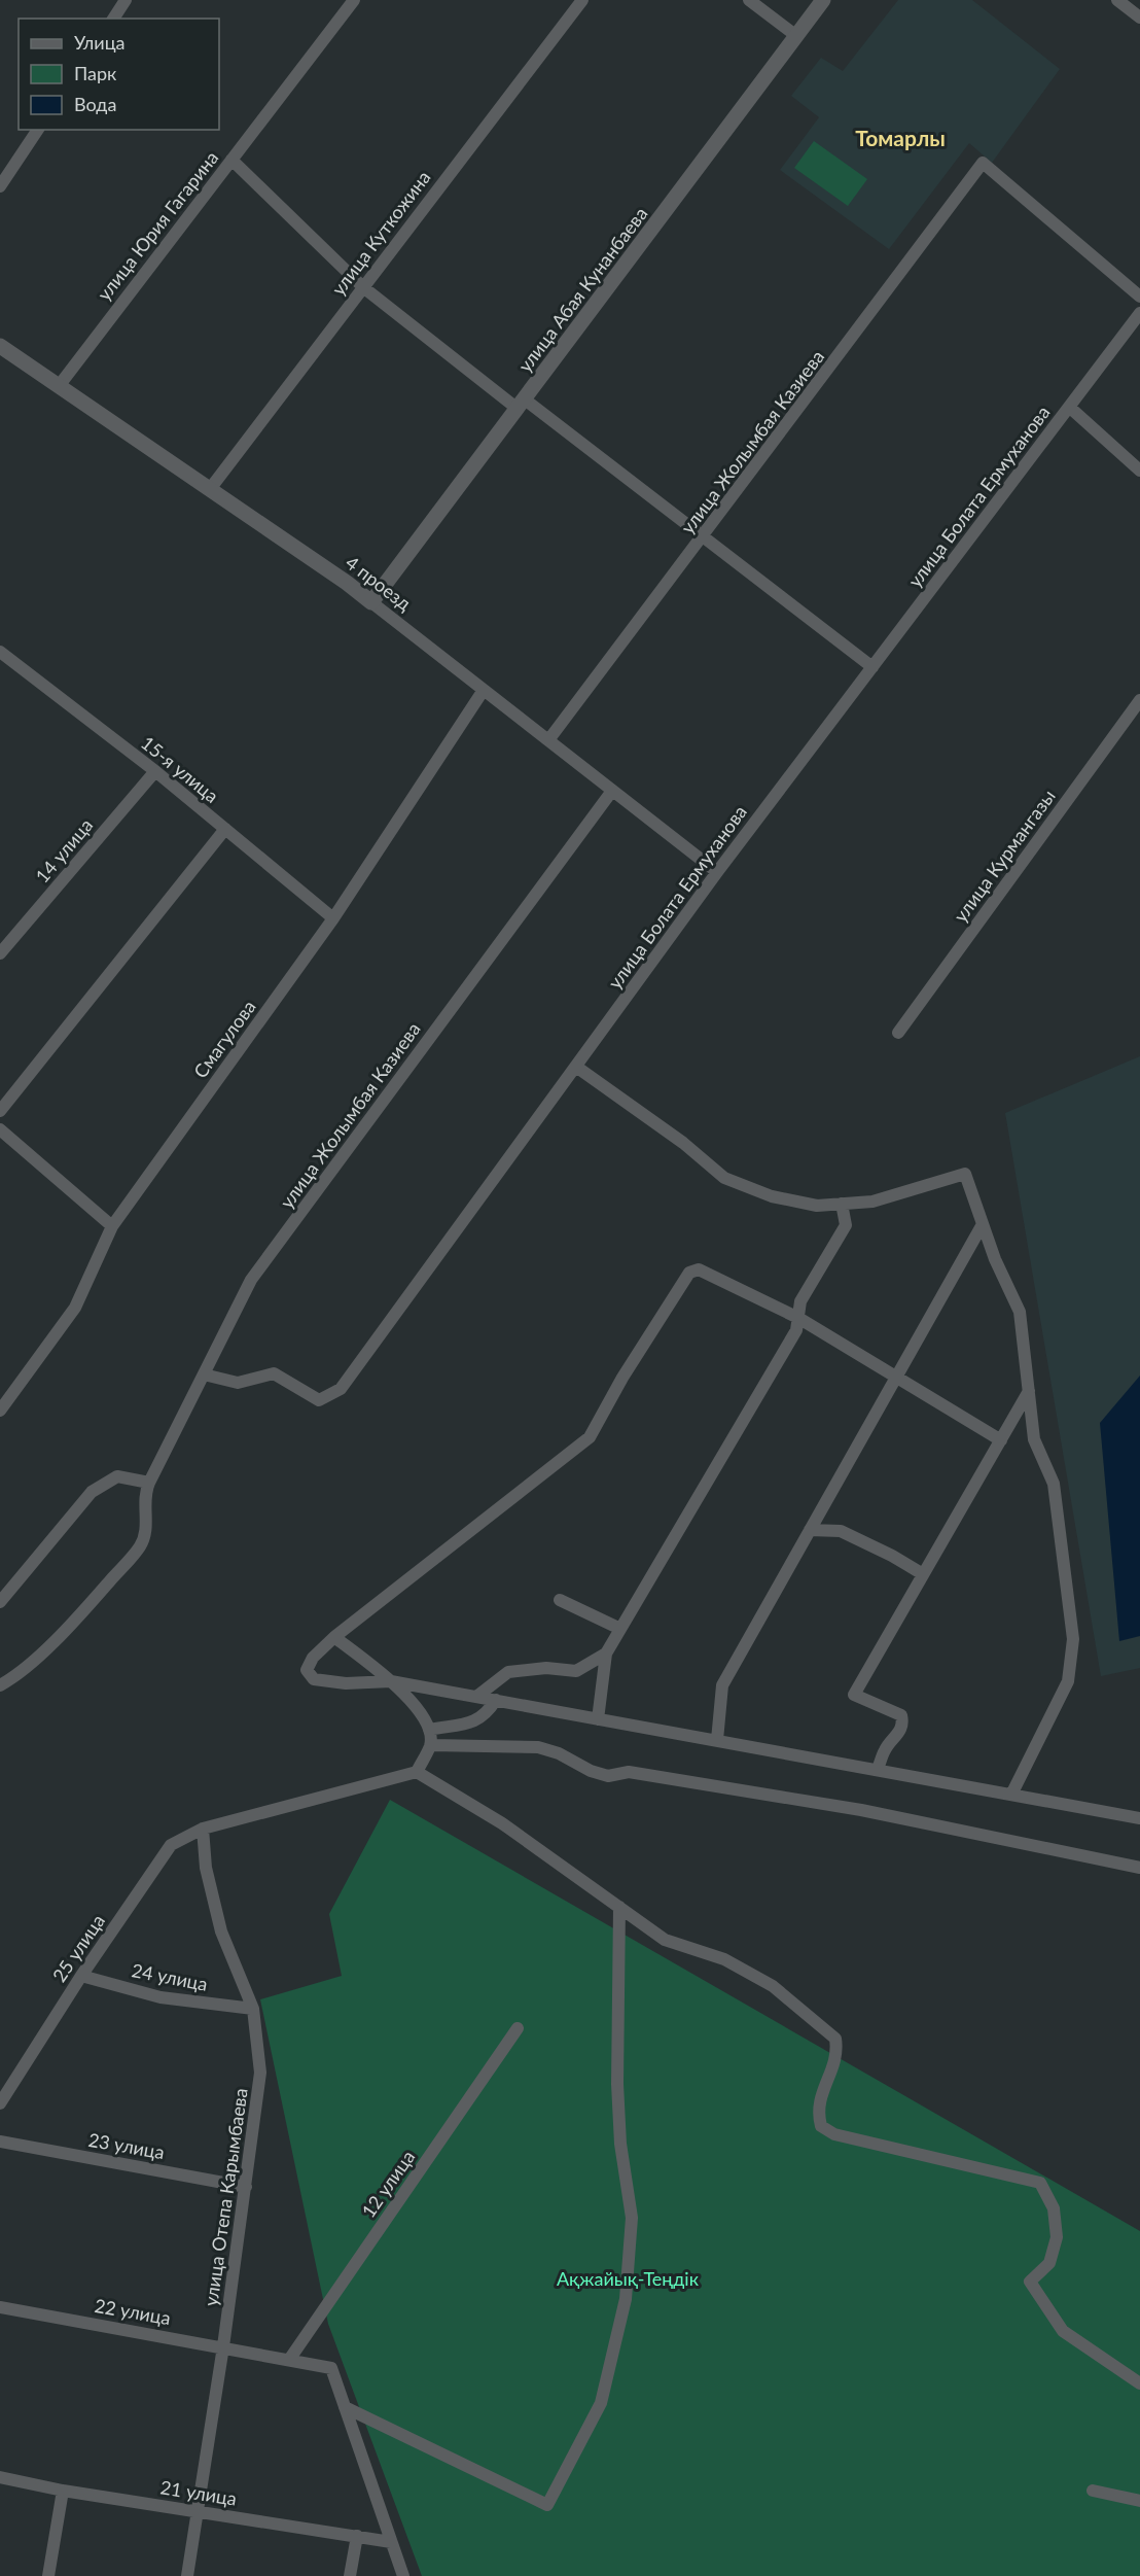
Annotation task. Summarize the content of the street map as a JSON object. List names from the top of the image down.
{
  "streets": {
    "street": [
      "улица Юрия Гагарина",
      "улица Куткожина",
      "улица Абая Кунанбаева",
      "улица Жолымбая Казиева",
      "улица Болата Ермуханова",
      "4 проезд",
      "15-я улица",
      "14 улица",
      "улица Курмангазы",
      "Смагулова",
      "25 улица",
      "24 улица",
      "23 улица",
      "12 улица",
      "улица Отепа Карымбаева",
      "22 улица",
      "21 улица"
    ]
  },
  "crossings": [
    ["улица Юрия Гагарина", "4 проезд"],
    ["улица Куткожина", "4 проезд"],
    ["улица Абая Кунанбаева", "4 проезд"],
    ["улица Жолымбая Казиева", "улица Болата Ермуханова"],
    ["улица Жолымбая Казиева", "4 проезд"],
    ["улица Болата Ермуханова", "4 проезд"],
    ["4 проезд", "Смагулова"],
    ["15-я улица", "14 улица"],
    ["15-я улица", "Смагулова"],
    ["25 улица", "24 улица"],
    ["25 улица", "улица Отепа Карымбаева"],
    ["24 улица", "улица Отепа Карымбаева"],
    ["23 улица", "улица Отепа Карымбаева"],
    ["12 улица", "22 улица"],
    ["улица Отепа Карымбаева", "22 улица"],
    ["улица Отепа Карымбаева", "21 улица"]
  ],
  "districts": ["Томарлы"],
  "parks": ["Ақжайық-Теңдік"],
  "legend": ["Улица", "Парк", "Вода"]
}
